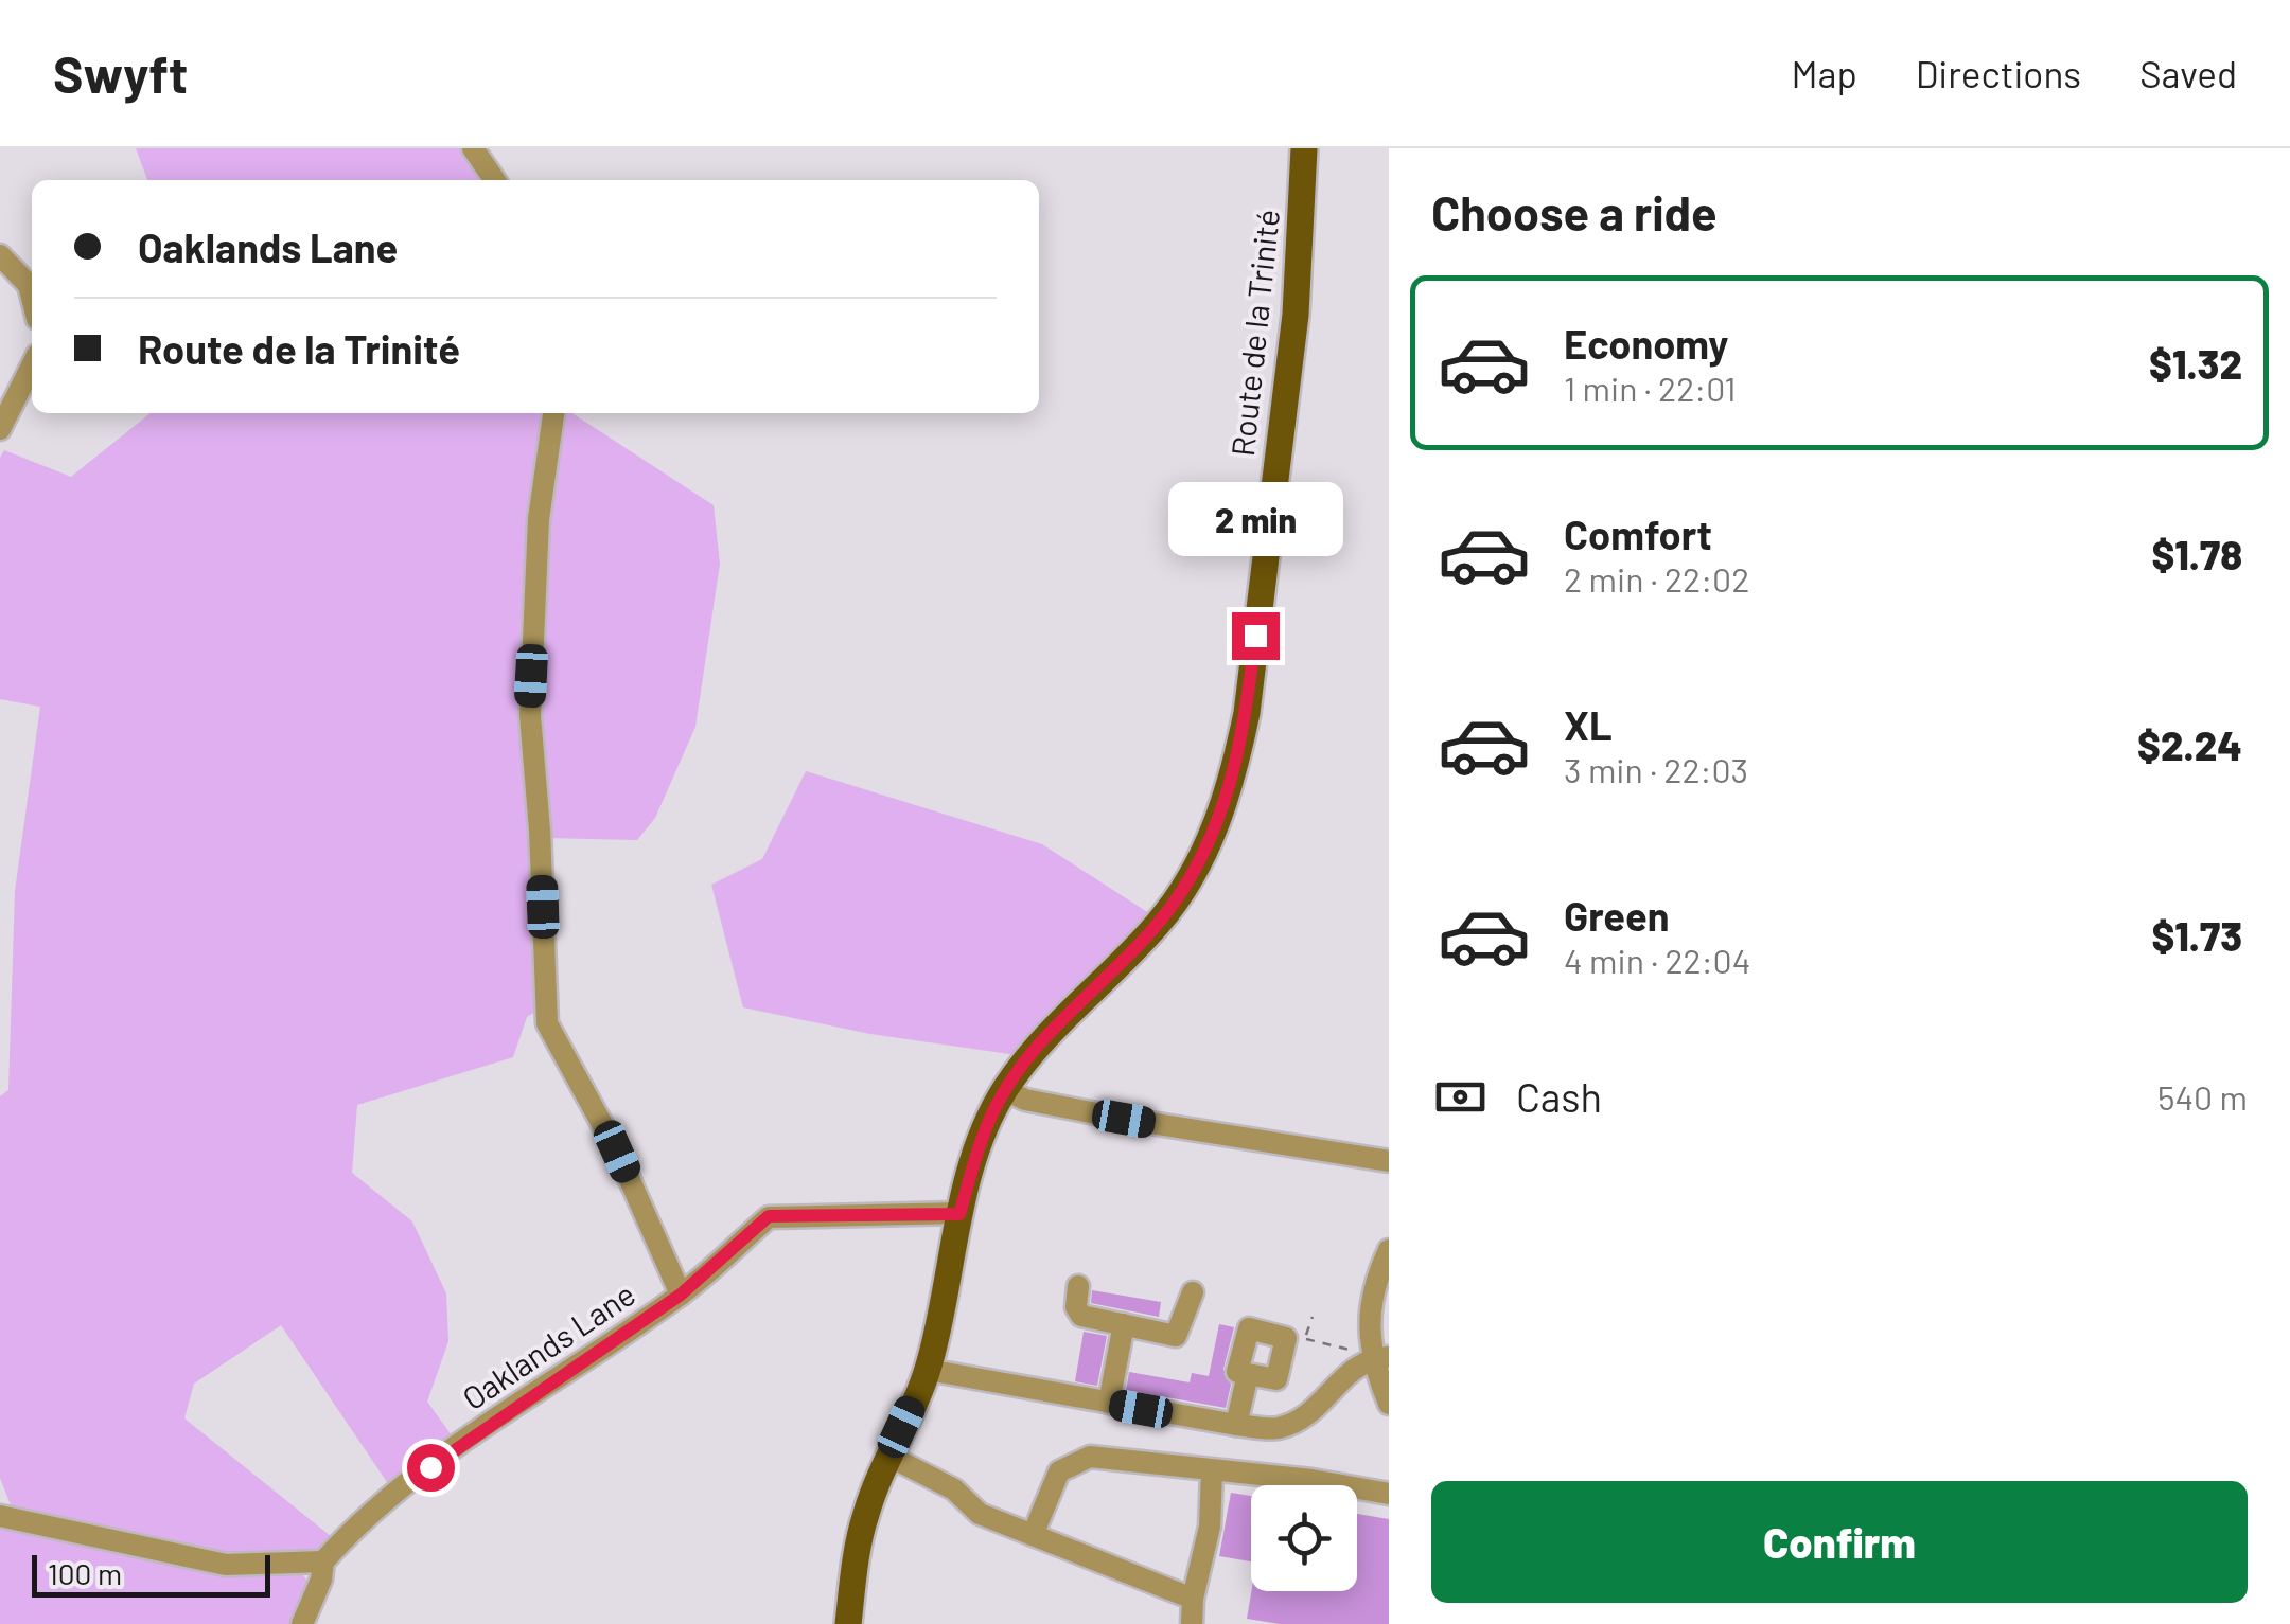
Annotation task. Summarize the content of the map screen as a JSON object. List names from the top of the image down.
{
  "streets": {
    "main road": ["Route de la Trinité"],
    "street": ["Oaklands Lane"]
  },
  "crossings": [
    ["Route de la Trinité", "Oaklands Lane"]
  ],
  "scale_bar": "100 m",
  "page": {
    "header": "Swyft",
    "nav": ["Map", "Directions", "Saved"],
    "heading": "Choose a ride",
    "banner": ["Oaklands Lane", "Route de la Trinité"],
    "list": [
      {
        "name": "Economy",
        "note": "1 min · 22:01",
        "value": "$1.32"
      },
      {
        "name": "Comfort",
        "note": "2 min · 22:02",
        "value": "$1.78"
      },
      {
        "name": "XL",
        "note": "3 min · 22:03",
        "value": "$2.24"
      },
      {
        "name": "Green",
        "note": "4 min · 22:04",
        "value": "$1.73"
      }
    ],
    "bubble": "2 min",
    "pay": ["Cash", "540 m"],
    "buttons": "Confirm",
    "scale": "100 m"
  }
}
